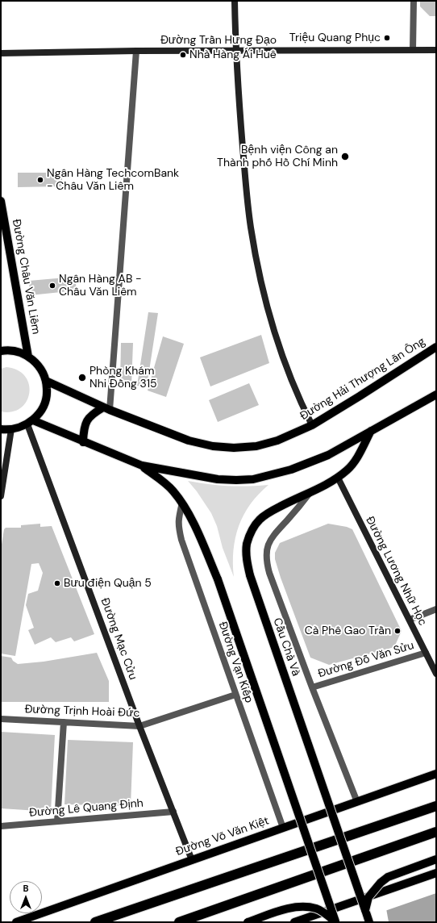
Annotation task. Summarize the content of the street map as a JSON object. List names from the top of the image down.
{
  "streets": {
    "main road": [
      "Đường Châu Văn Liêm",
      "Đường Hải Thượng Lãn Ông",
      "Cầu Chà Và",
      "Đường Võ Văn Kiệt"
    ],
    "street": [
      "Đường Trần Hưng Đạo",
      "Đường Lương Nhữ Học",
      "Đường Mạc Cửu",
      "Đường Đỗ Văn Sửu",
      "Đường Vạn Kiếp",
      "Đường Trịnh Hoài Đức",
      "Đường Lê Quang Định"
    ]
  },
  "crossings": [
    ["Đường Lương Nhữ Học", "Cầu Chà Và"],
    ["Đường Lương Nhữ Học", "Đường Đỗ Văn Sửu"],
    ["Đường Mạc Cửu", "Đường Trịnh Hoài Đức"],
    ["Đường Mạc Cửu", "Đường Lê Quang Định"],
    ["Đường Mạc Cửu", "Đường Võ Văn Kiệt"],
    ["Đường Vạn Kiếp", "Đường Trịnh Hoài Đức"],
    ["Đường Vạn Kiếp", "Đường Võ Văn Kiệt"]
  ],
  "places": [
    "Triệu Quang Phục",
    "Nhà Hàng Ái Huê",
    "Bệnh viện Công an Thành phố Hồ Chí Minh",
    "Ngân Hàng TechcomBank - Châu Văn Liêm",
    "Ngân Hàng AB - Châu Văn Liêm",
    "Phòng Khám Nhi Đồng 315",
    "Bưu điện Quận 5",
    "Cà Phê Gao Trần"
  ],
  "north": "top"
}
